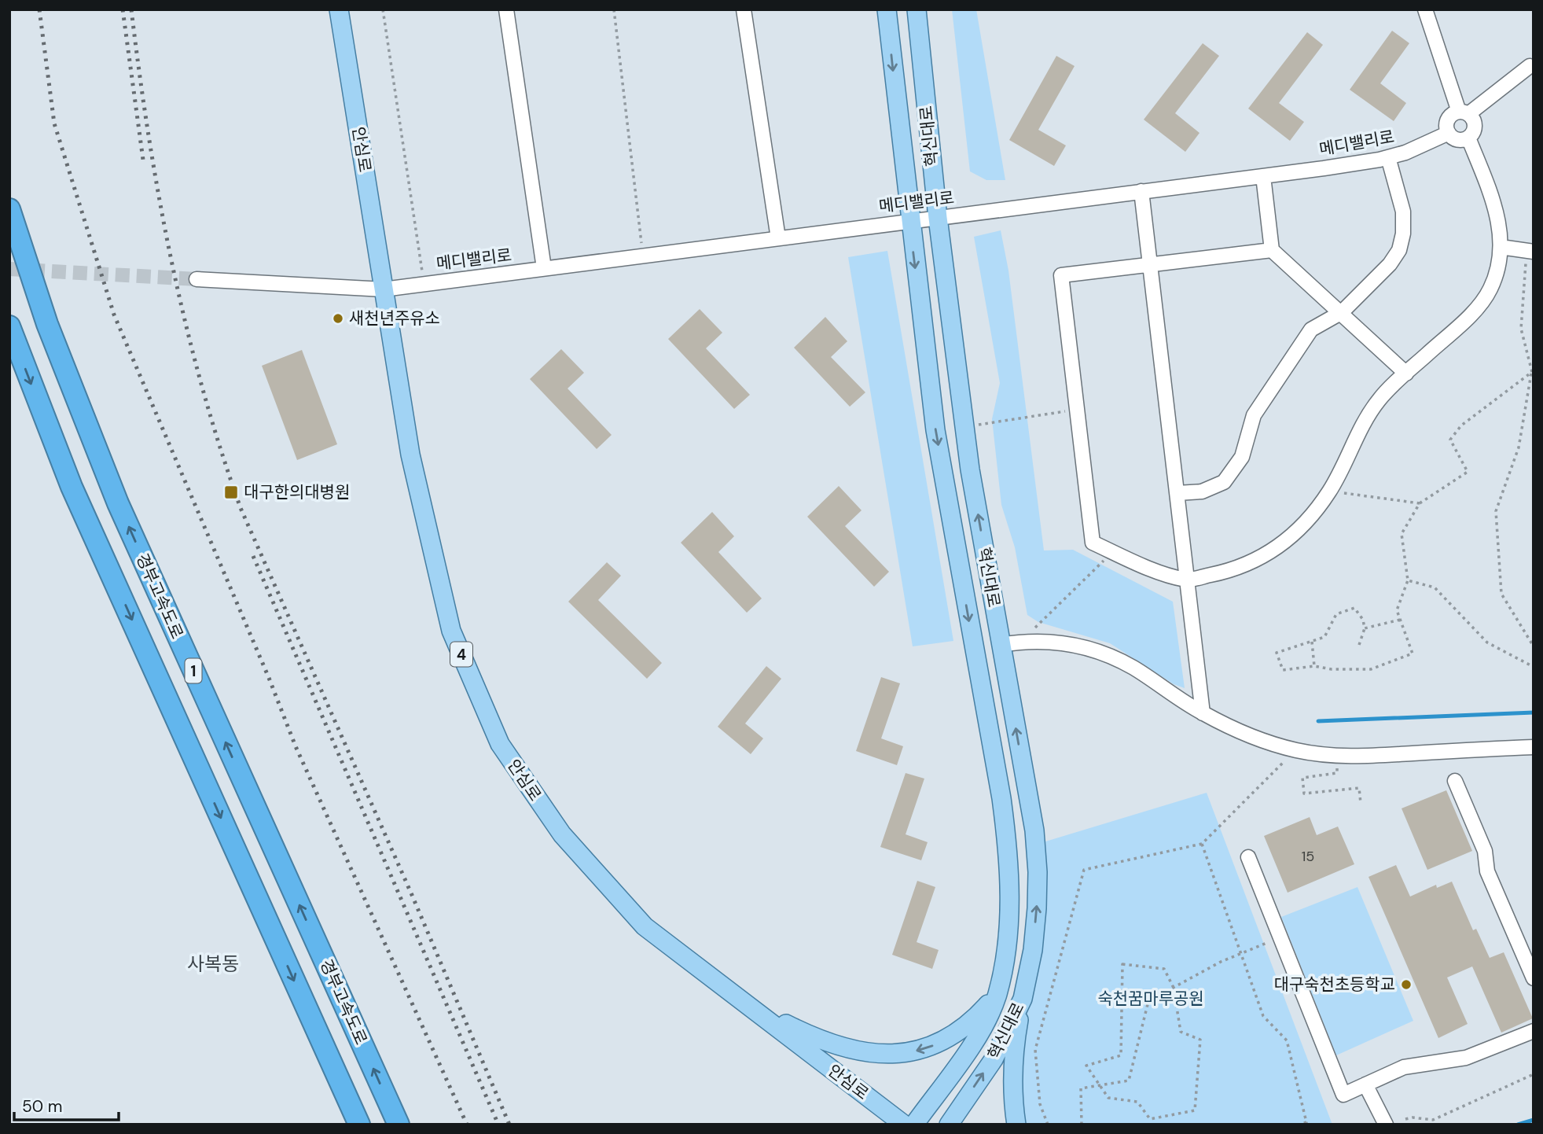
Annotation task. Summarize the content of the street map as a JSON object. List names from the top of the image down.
{
  "streets": {
    "highway": ["경부고속도로", "1"],
    "main road": ["혁신대로", "안심로", "4"],
    "street": ["메디밸리로"]
  },
  "crossings": [
    ["혁신대로", "메디밸리로"],
    ["메디밸리로", "안심로"]
  ],
  "districts": ["사복동"],
  "parks": ["숙천꿈마루공원"],
  "places": {
    "other": ["새천년주유소", "대구숙천초등학교"],
    "transit": ["대구한의대병원"]
  },
  "house_numbers": ["15"],
  "scale_bar": "50 m"
}
